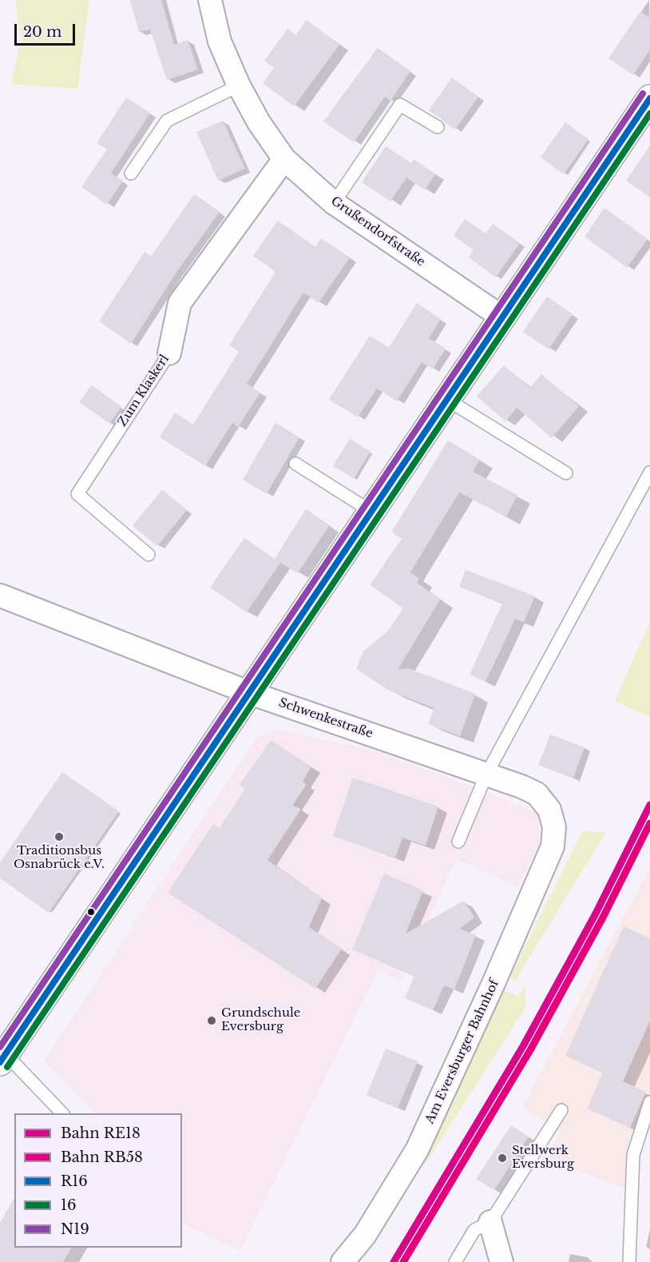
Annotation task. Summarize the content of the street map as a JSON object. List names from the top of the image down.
{
  "streets": {
    "street": [
      "Grußendorfstraße",
      "Zum Klaskerl",
      "Schwenkestraße",
      "Am Eversburger Bahnhof"
    ]
  },
  "crossings": [
    ["Grußendorfstraße", "Zum Klaskerl"],
    ["Schwenkestraße", "Am Eversburger Bahnhof"]
  ],
  "places": ["Traditionsbus Osnabrück e.V.", "Grundschule Eversburg", "Stellwerk Eversburg"],
  "lines": [
    "transit line N19",
    "transit line R16",
    "transit line 16",
    "rail line RE18",
    "rail line RB58"
  ],
  "legend": [
    "Bahn RE18",
    "Bahn RB58",
    "R16",
    "16",
    "N19"
  ],
  "scale_bar": "20 m"
}
